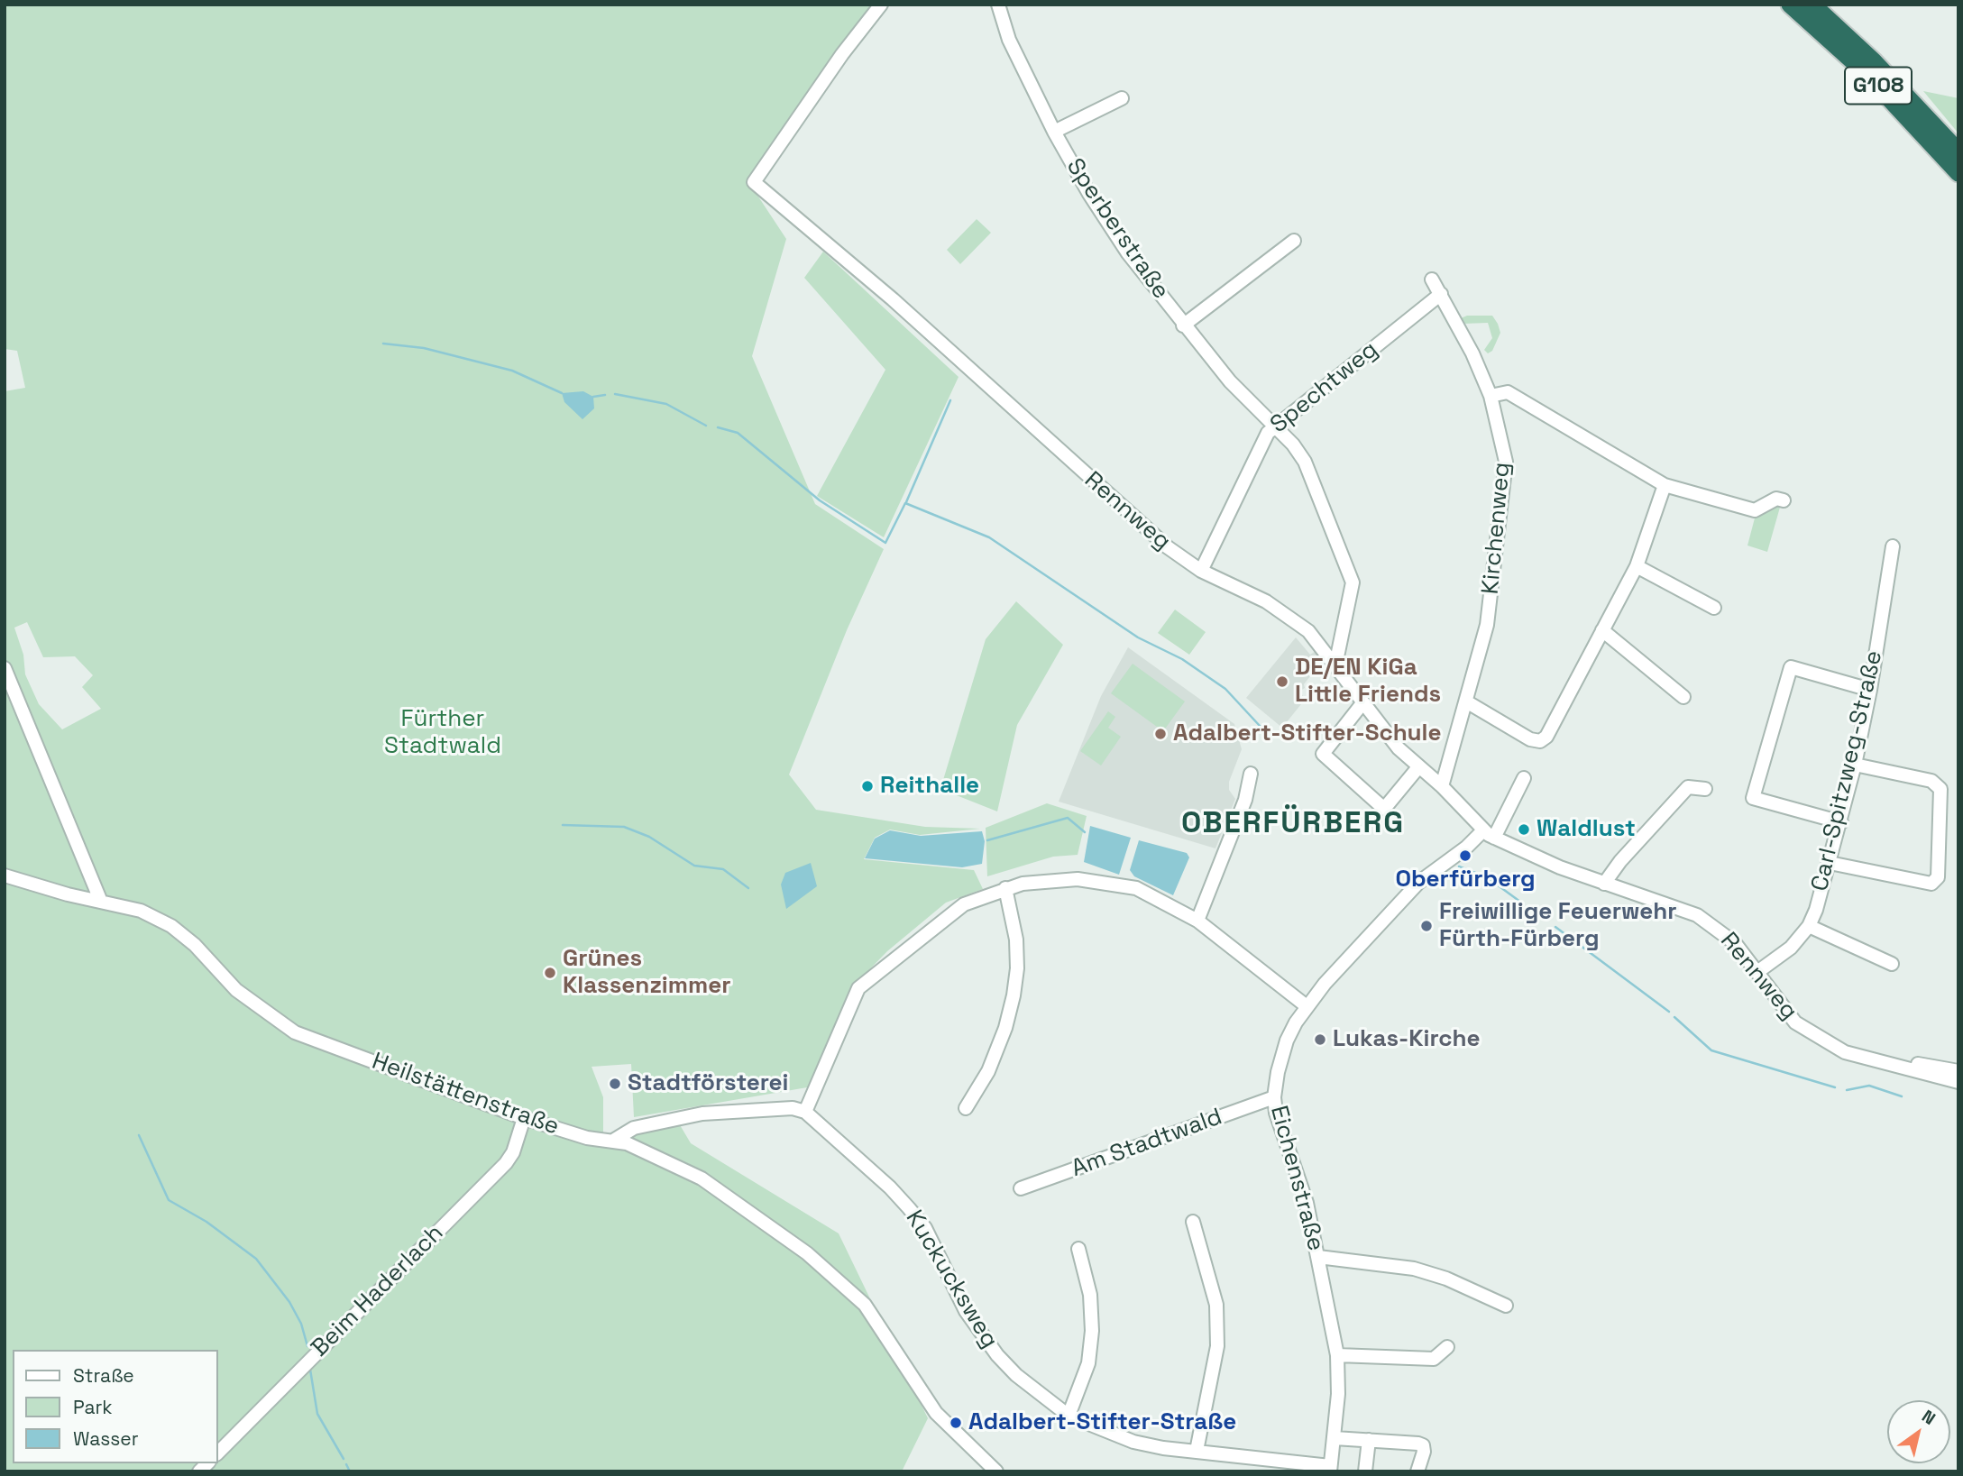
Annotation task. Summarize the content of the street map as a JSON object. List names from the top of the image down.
{
  "streets": {
    "highway": ["G108"],
    "street": [
      "Sperberstraße",
      "Spechtweg",
      "Rennweg",
      "Kirchenweg",
      "Carl-Spitzweg-Straße",
      "Heilstättenstraße",
      "Am Stadtwald",
      "Eichenstraße",
      "Kuckucksweg",
      "Beim Haderlach"
    ]
  },
  "crossings": [
    ["Sperberstraße", "Spechtweg"],
    ["Sperberstraße", "Rennweg"],
    ["Spechtweg", "Rennweg"],
    ["Spechtweg", "Kirchenweg"],
    ["Rennweg", "Kirchenweg"],
    ["Rennweg", "Carl-Spitzweg-Straße"],
    ["Rennweg", "Eichenstraße"],
    ["Heilstättenstraße", "Beim Haderlach"],
    ["Am Stadtwald", "Eichenstraße"],
    ["Eichenstraße", "Kuckucksweg"]
  ],
  "districts": ["OBERFÜRBERG"],
  "parks": ["Fürther Stadtwald"],
  "places": [
    "DE/EN KiGa Little Friends",
    "Adalbert-Stifter-Schule",
    "Reithalle",
    "Waldlust",
    "Oberfürberg",
    "Freiwillige Feuerwehr Fürth-Fürberg",
    "Grünes Klassenzimmer",
    "Lukas-Kirche",
    "Stadtförsterei",
    "Adalbert-Stifter-Straße"
  ],
  "legend": ["Straße", "Park", "Wasser"],
  "north": "top right"
}
